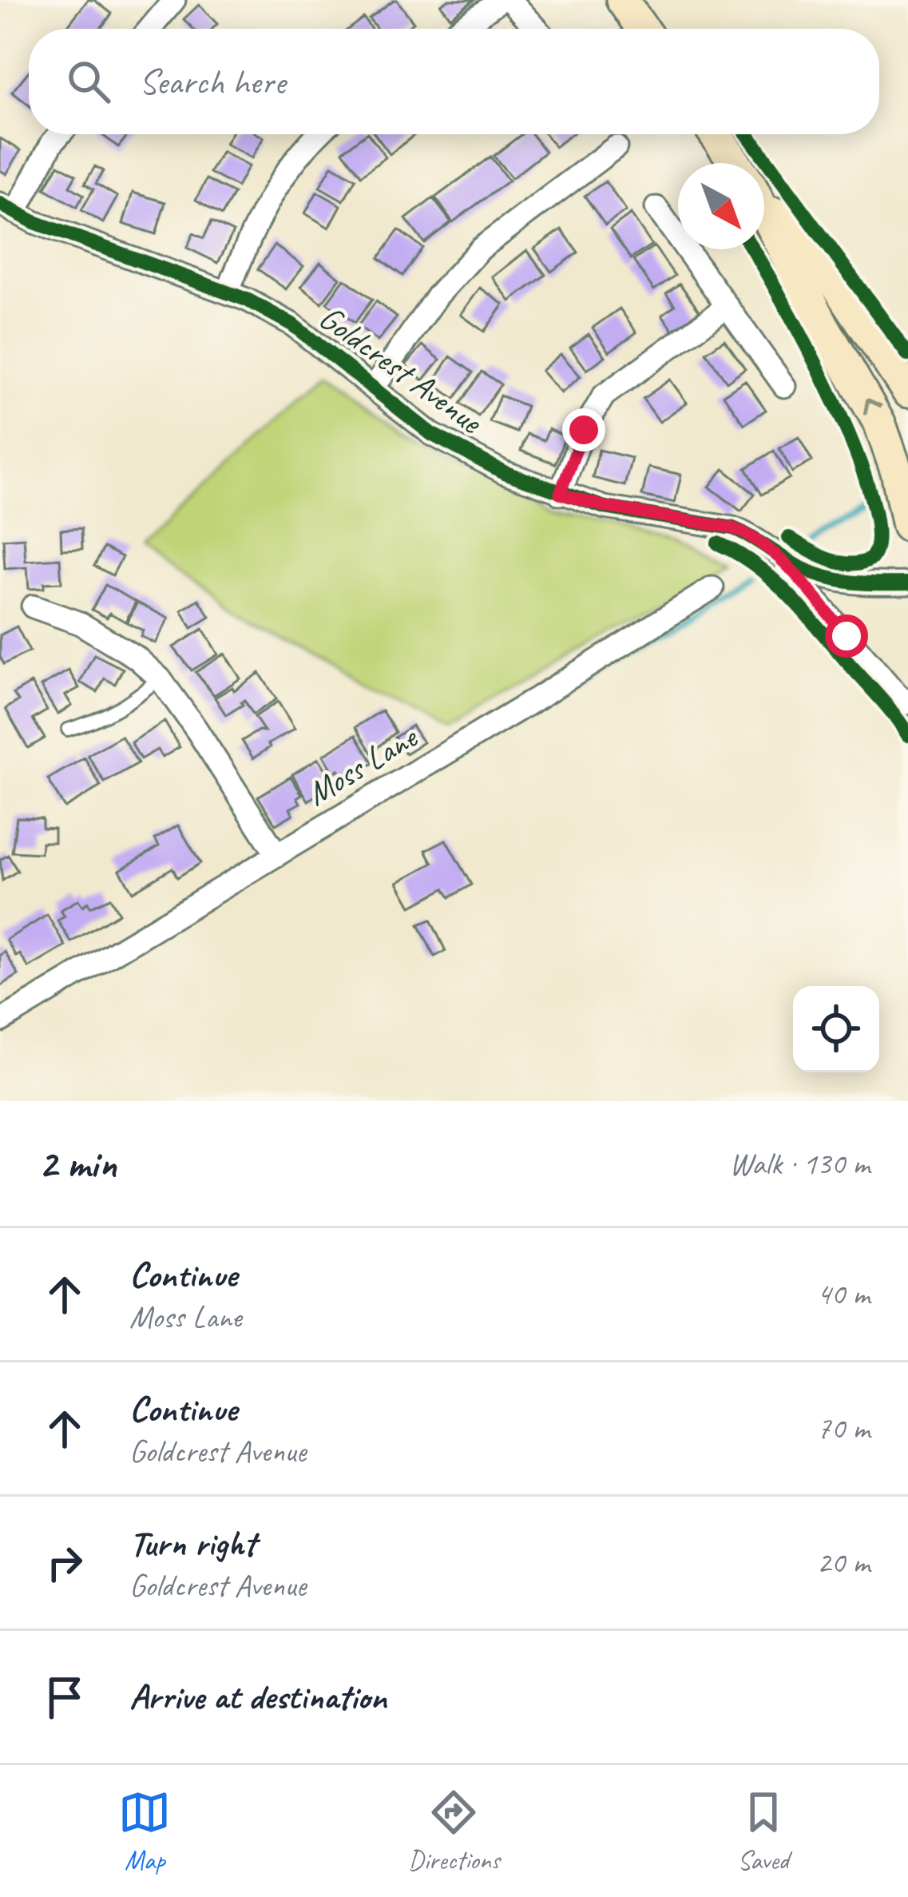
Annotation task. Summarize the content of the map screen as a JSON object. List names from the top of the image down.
{
  "streets": {
    "street": ["Goldcrest Avenue", "Moss Lane"]
  },
  "north": "bottom right",
  "page": {
    "search": "Search here",
    "heading": ["2 min", "Walk · 130 m"],
    "list": [
      ["Continue", "Moss Lane", "40 m"],
      ["Continue", "Goldcrest Avenue", "70 m"],
      ["Turn right", "Goldcrest Avenue", "20 m"],
      "Arrive at destination"
    ],
    "nav": ["Map", "Directions", "Saved"]
  }
}
